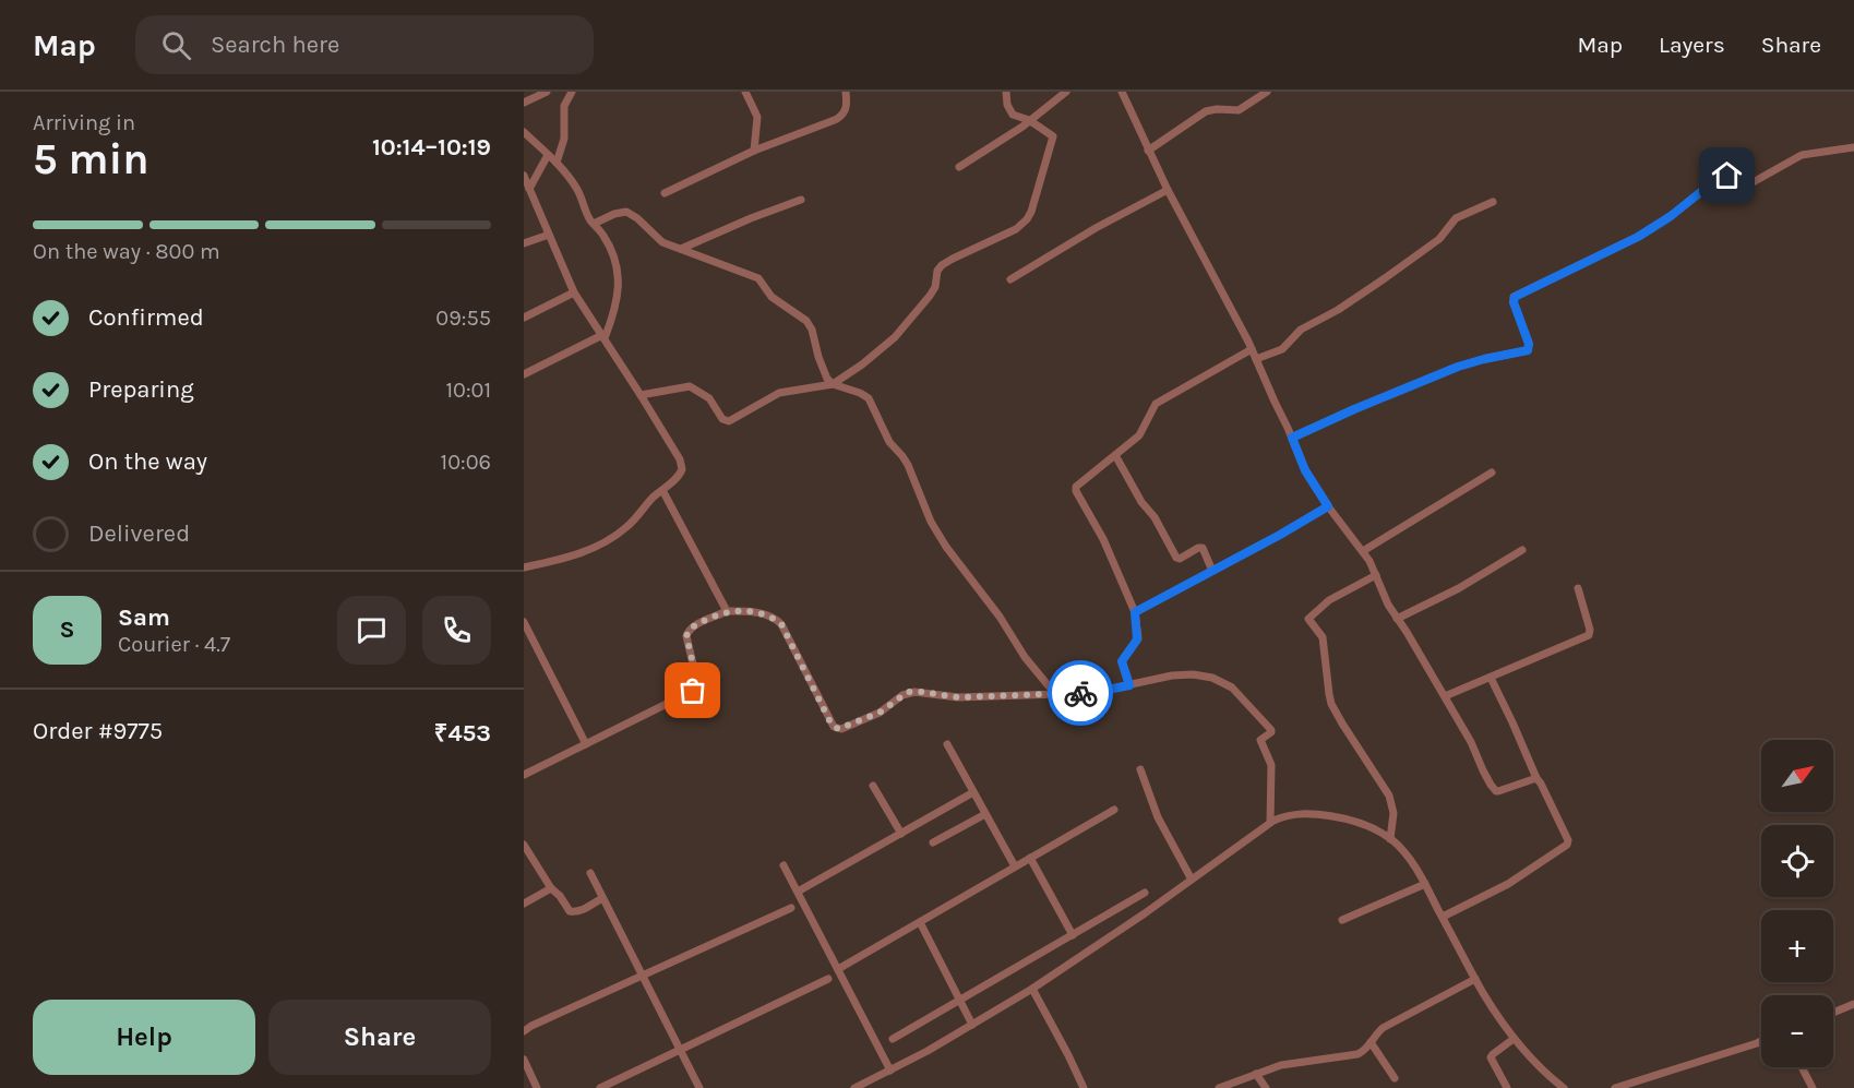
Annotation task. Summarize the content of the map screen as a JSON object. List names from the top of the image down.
{
  "north": "top right",
  "page": {
    "header": "Map",
    "search": "Search here",
    "nav": ["Map", "Layers", "Share"],
    "heading": ["5 min", "Arriving in", "10:14–10:19"],
    "panel": [
      "Sam",
      "Courier · 4.7",
      "Order #9775",
      "₹453"
    ],
    "bar": "On the way · 800 m",
    "list": [
      ["Confirmed", "09:55"],
      ["Preparing", "10:01"],
      ["On the way", "10:06"],
      "Delivered"
    ],
    "round": "S",
    "map_buttons": ["+", "−"],
    "buttons": ["Help", "Share"]
  }
}
